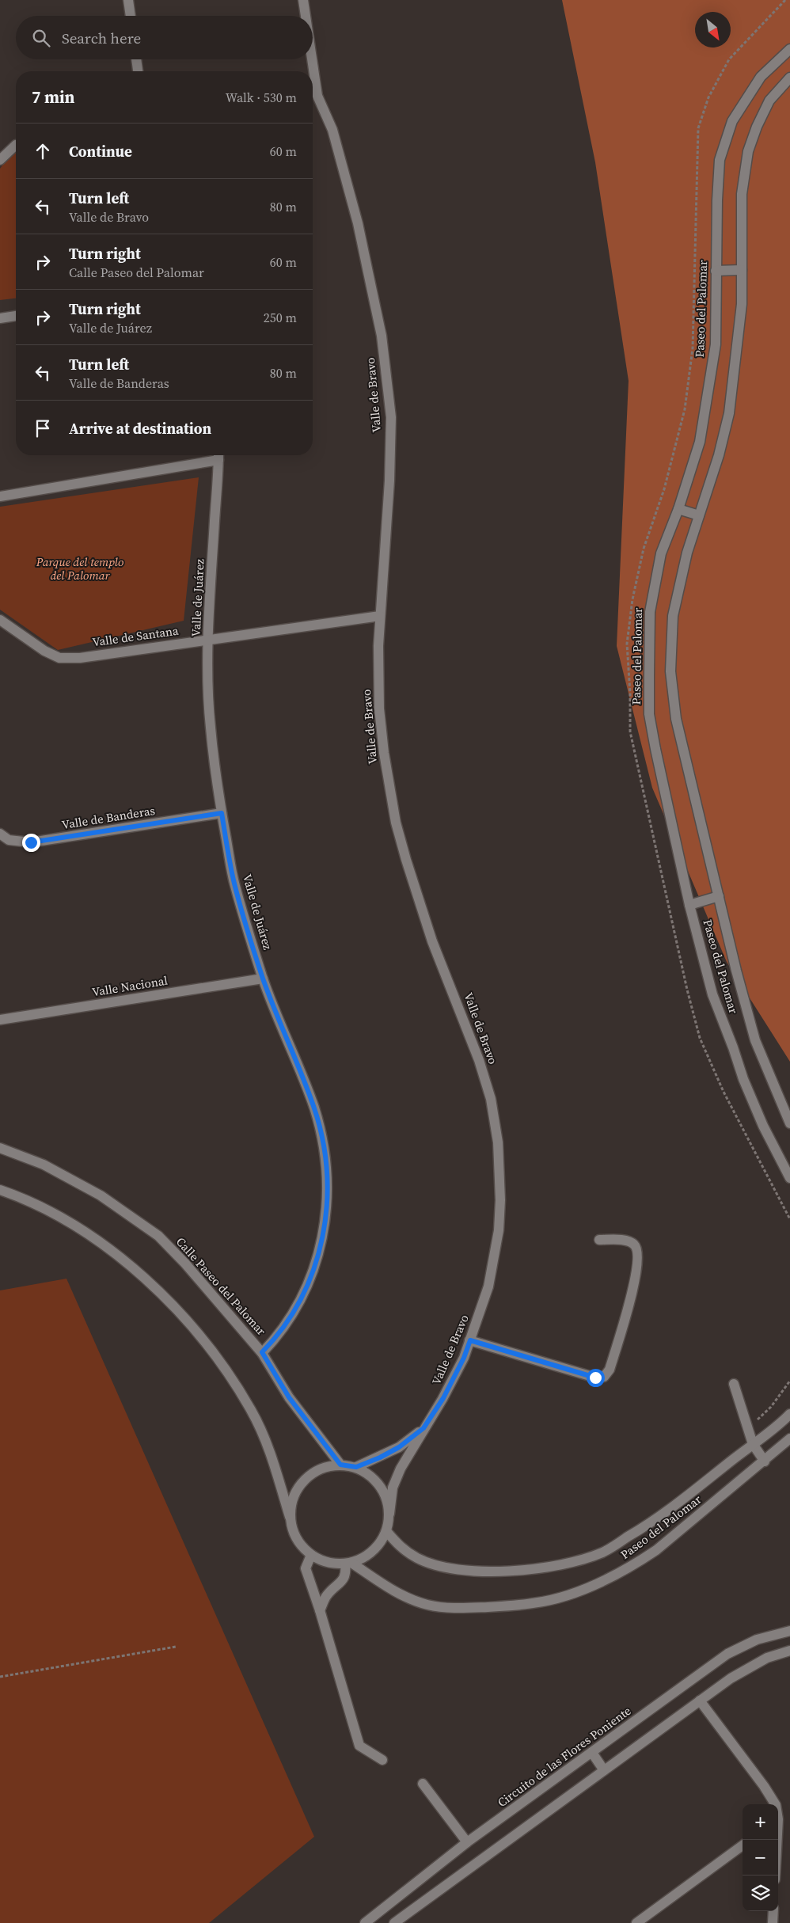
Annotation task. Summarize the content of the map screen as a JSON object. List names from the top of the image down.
{
  "streets": {
    "street": [
      "Paseo del Palomar",
      "Valle de Bravo",
      "Valle de Juárez",
      "Valle de Santana",
      "Valle de Banderas",
      "Valle Nacional",
      "Calle Paseo del Palomar",
      "Circuito de las Flores Poniente"
    ]
  },
  "crossings": [
    ["Paseo del Palomar", "Valle de Bravo"],
    ["Paseo del Palomar", "Calle Paseo del Palomar"],
    ["Valle de Bravo", "Valle de Santana"],
    ["Valle de Bravo", "Calle Paseo del Palomar"],
    ["Valle de Juárez", "Valle de Santana"],
    ["Valle de Juárez", "Valle de Banderas"],
    ["Valle de Juárez", "Valle Nacional"],
    ["Valle de Juárez", "Calle Paseo del Palomar"]
  ],
  "parks": ["Parque del templo del Palomar"],
  "north": "bottom right",
  "page": {
    "search": "Search here",
    "heading": ["7 min", "Walk · 530 m"],
    "list": [
      ["Continue", "60 m"],
      ["Turn left", "Valle de Bravo", "80 m"],
      ["Turn right", "Calle Paseo del Palomar", "60 m"],
      ["Turn right", "Valle de Juárez", "250 m"],
      ["Turn left", "Valle de Banderas", "80 m"],
      "Arrive at destination"
    ],
    "map_buttons": ["+", "−"]
  }
}
